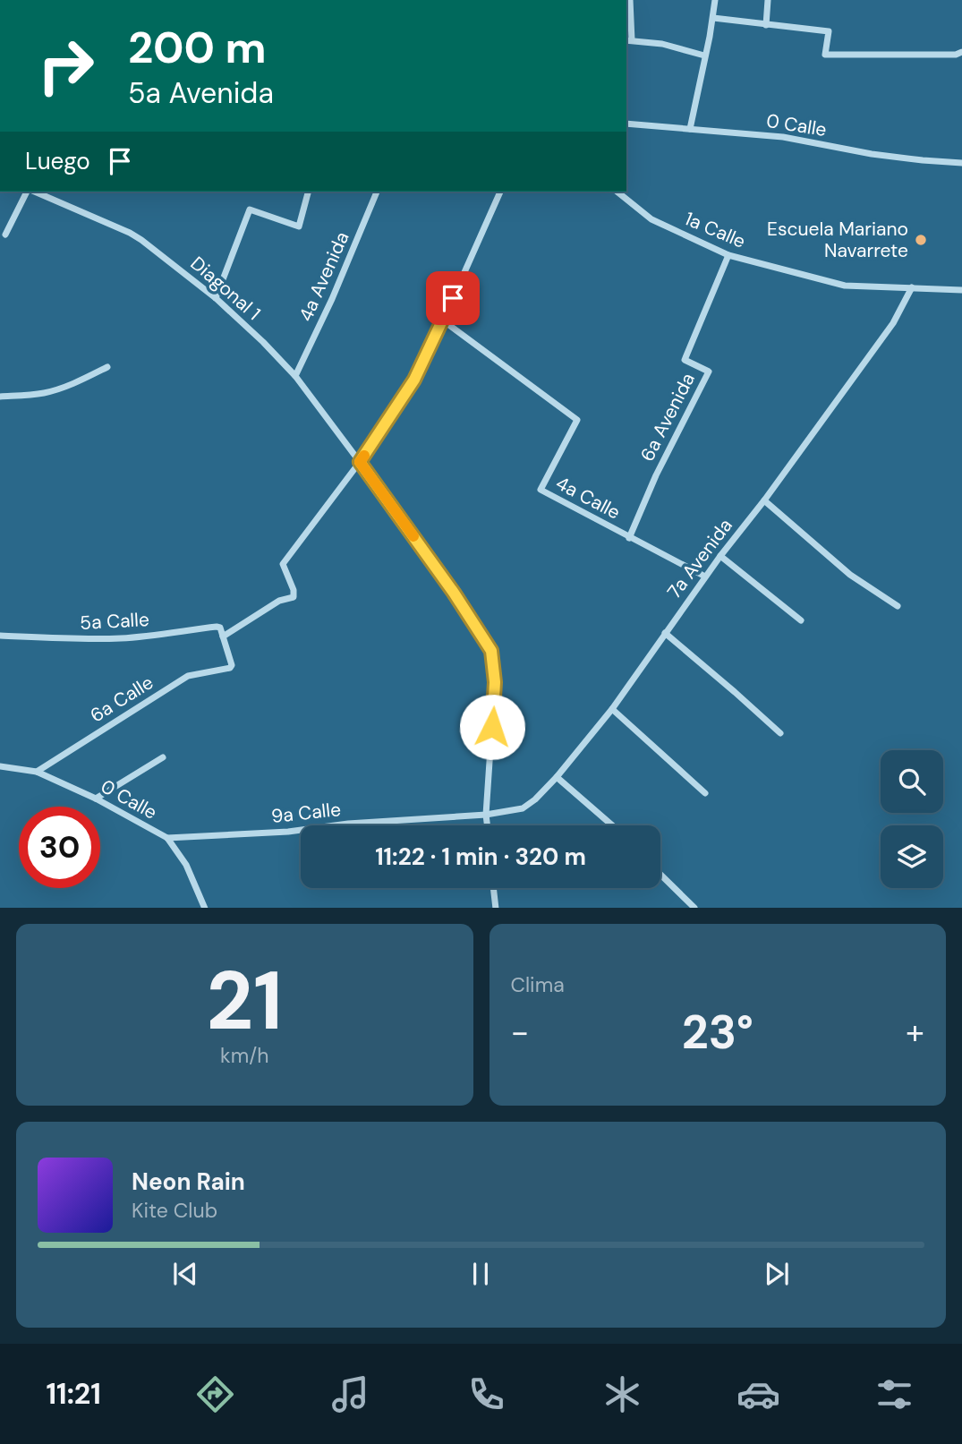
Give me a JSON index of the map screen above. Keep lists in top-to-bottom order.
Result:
{
  "streets": {
    "street": [
      "0 Calle",
      "1a Calle",
      "4a Avenida",
      "Diagonal 1",
      "6a Avenida",
      "4a Calle",
      "7a Avenida",
      "5a Calle",
      "6a Calle",
      "9a Calle"
    ]
  },
  "crossings": [
    ["0 Calle", "6a Calle"],
    ["0 Calle", "9a Calle"],
    ["1a Calle", "6a Avenida"],
    ["1a Calle", "7a Avenida"],
    ["4a Avenida", "Diagonal 1"],
    ["Diagonal 1", "7a Avenida"],
    ["Diagonal 1", "9a Calle"],
    ["6a Avenida", "4a Calle"],
    ["4a Calle", "7a Avenida"],
    ["7a Avenida", "9a Calle"],
    ["5a Calle", "6a Calle"]
  ],
  "places": ["Escuela Mariano Navarrete"],
  "page": {
    "turn": ["200 m", "5a Avenida"],
    "then": "Luego",
    "limit": "30",
    "trip": "11:22 · 1 min · 320 m",
    "tile": [
      ["21", "km/h"],
      "Clima"
    ],
    "heat": ["−", "23°", "+"],
    "song": ["Neon Rain", "Kite Club"],
    "tabs": "11:21"
  }
}
